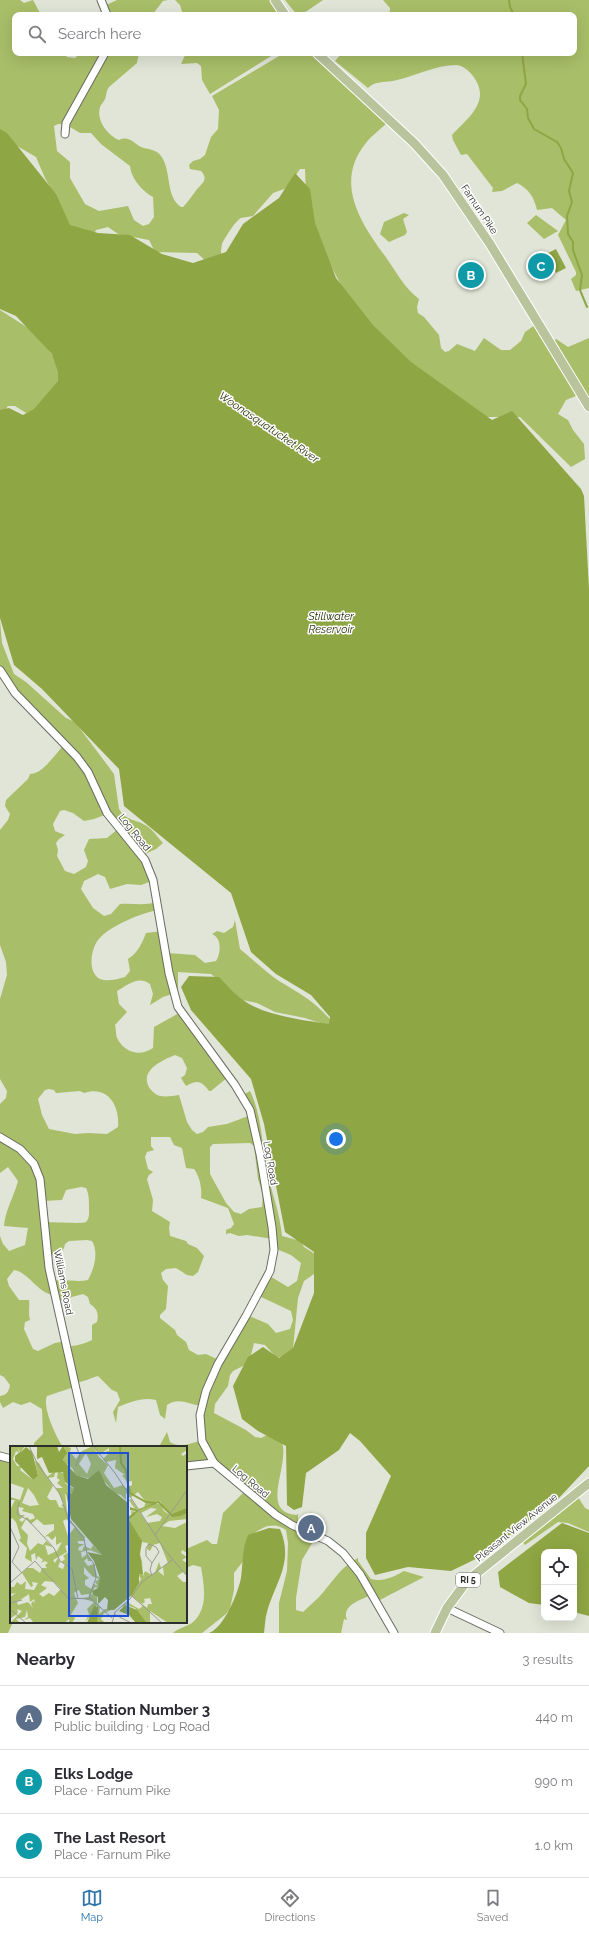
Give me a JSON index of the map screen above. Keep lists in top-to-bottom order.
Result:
{
  "streets": {
    "main road": ["Farnum Pike", "Pleasant View Avenue", "RI 5"],
    "street": ["Log Road", "Williams Road"]
  },
  "water": ["Woonasquatucket River", "Stillwater Reservoir"],
  "page": {
    "search": "Search here",
    "pins": ["C", "B", "A"],
    "heading": ["Nearby", "3 results"],
    "list": [
      {
        "mark": "A",
        "name": "Fire Station Number 3",
        "note": "Public building · Log Road",
        "value": "440 m"
      },
      {
        "mark": "B",
        "name": "Elks Lodge",
        "note": "Place · Farnum Pike",
        "value": "990 m"
      },
      {
        "mark": "C",
        "name": "The Last Resort",
        "note": "Place · Farnum Pike",
        "value": "1.0 km"
      }
    ],
    "nav": ["Map", "Directions", "Saved"]
  }
}
